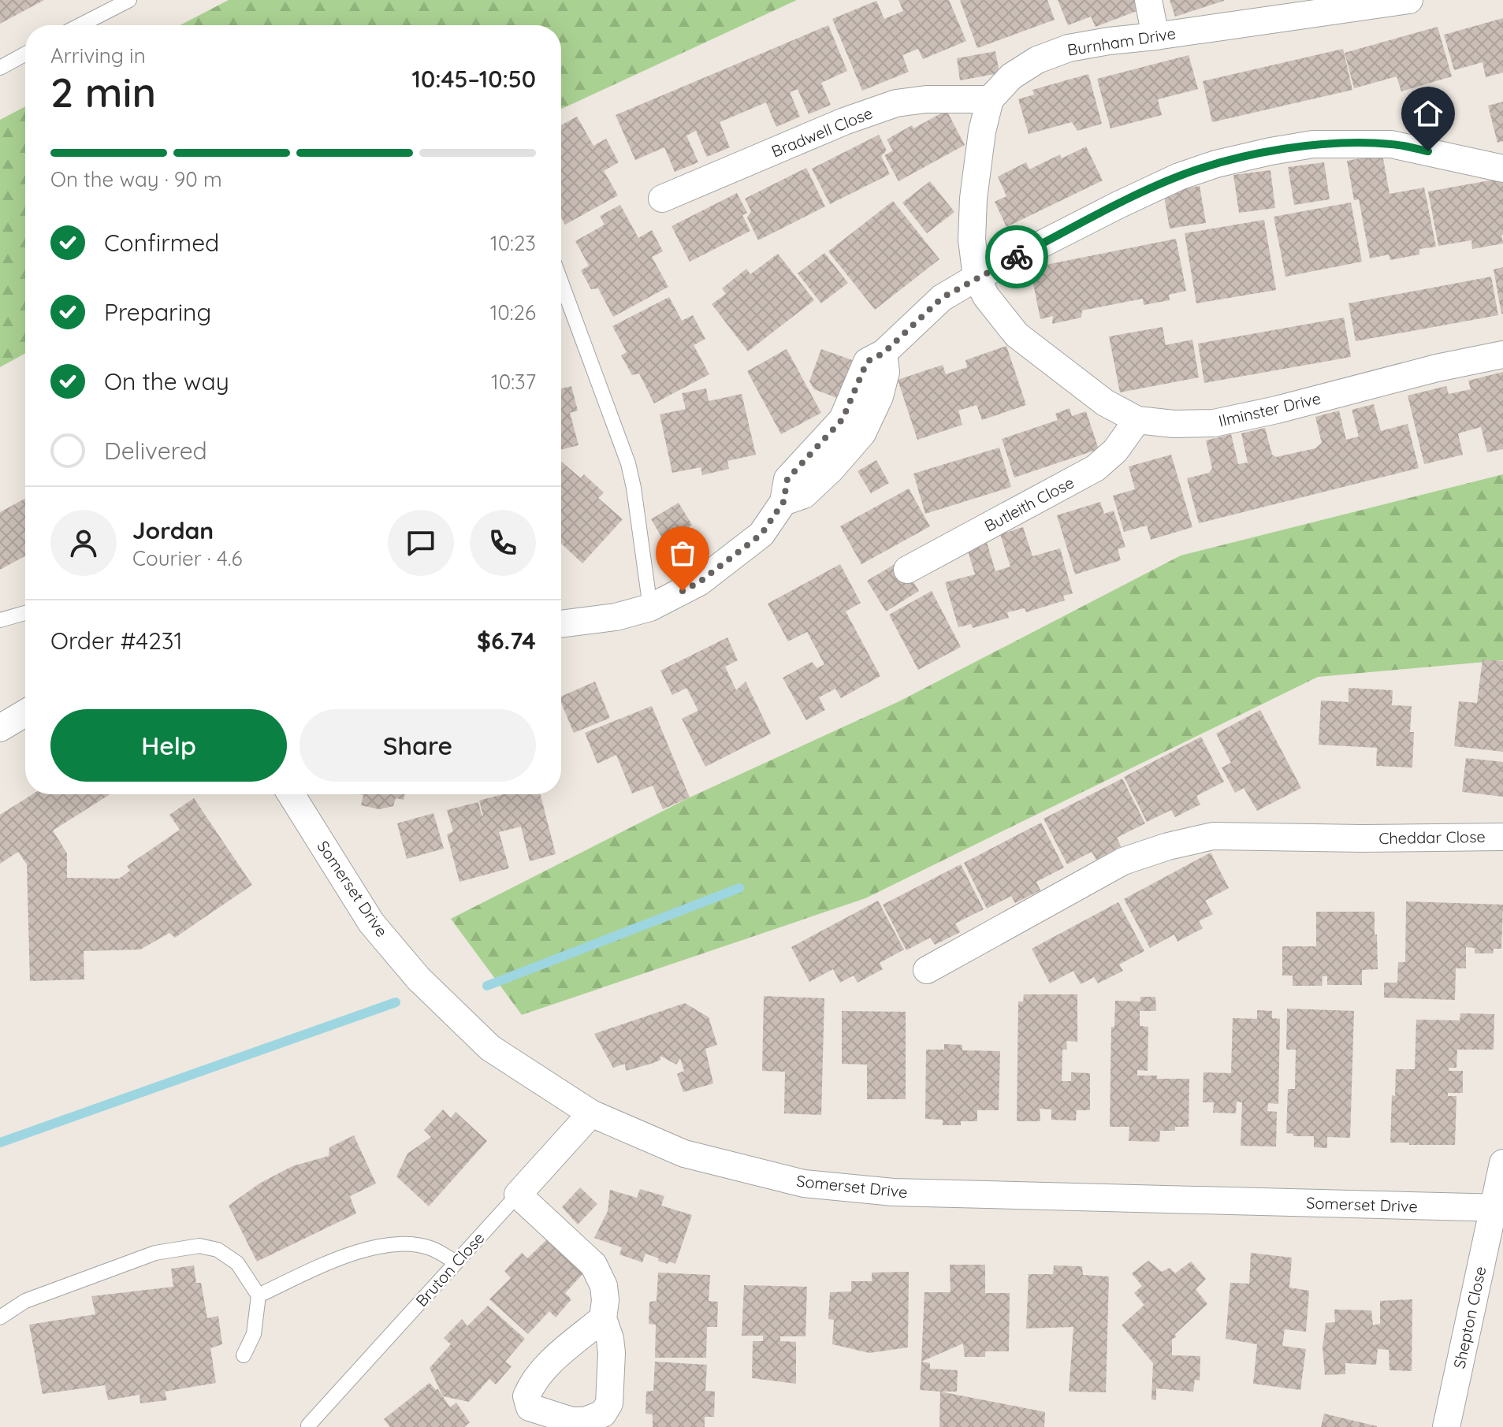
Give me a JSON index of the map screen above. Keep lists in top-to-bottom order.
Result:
{
  "streets": {
    "street": [
      "Burnham Drive",
      "Bradwell Close",
      "Ilminster Drive",
      "Butleith Close",
      "Cheddar Close",
      "Somerset Drive",
      "Bruton Close",
      "Shepton Close"
    ]
  },
  "crossings": [
    ["Burnham Drive", "Bradwell Close"],
    ["Burnham Drive", "Ilminster Drive"],
    ["Ilminster Drive", "Butleith Close"],
    ["Somerset Drive", "Bruton Close"],
    ["Somerset Drive", "Shepton Close"]
  ],
  "page": {
    "heading": ["2 min", "Arriving in", "10:45–10:50"],
    "panel": [
      "Jordan",
      "Courier · 4.6",
      "Order #4231",
      "$6.74"
    ],
    "bar": "On the way · 90 m",
    "list": [
      ["Confirmed", "10:23"],
      ["Preparing", "10:26"],
      ["On the way", "10:37"],
      "Delivered"
    ],
    "buttons": ["Help", "Share"]
  }
}
